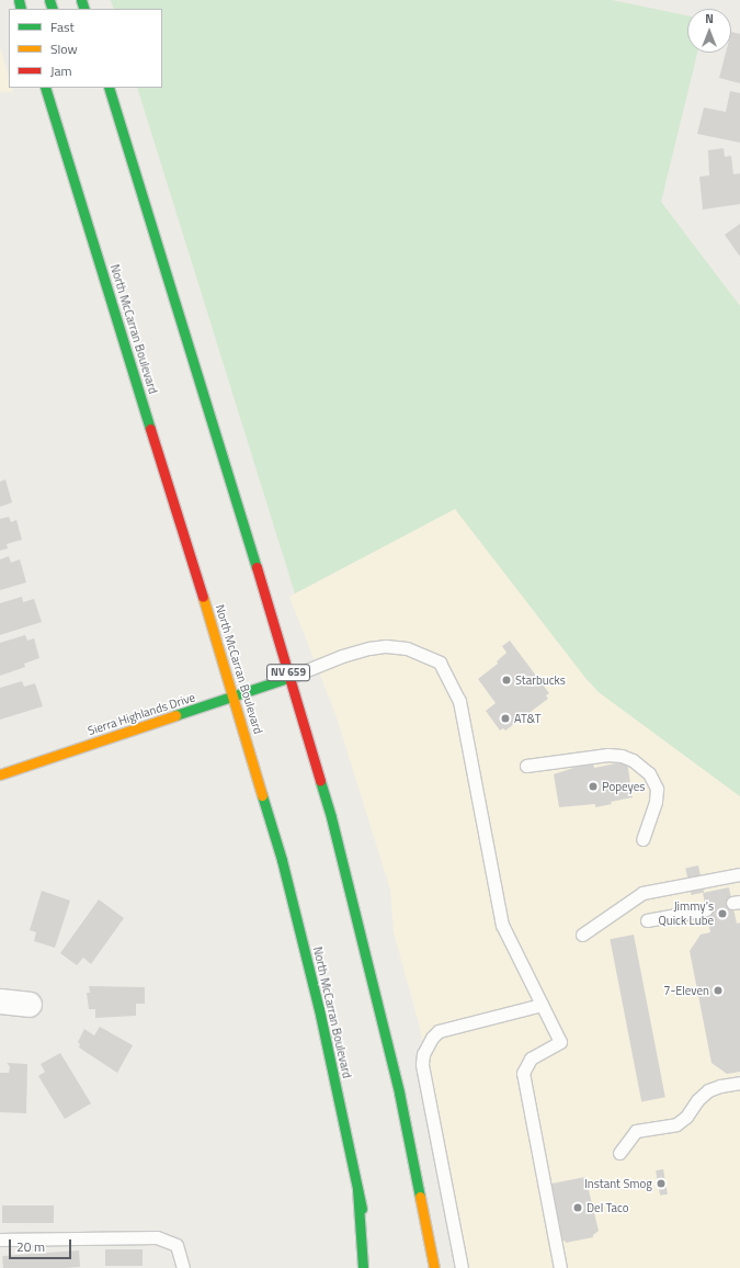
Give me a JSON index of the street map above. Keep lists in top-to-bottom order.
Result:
{
  "streets": {
    "main road": ["North McCarran Boulevard", "NV 659", "Sierra Highlands Drive"]
  },
  "crossings": [
    ["North McCarran Boulevard", "Sierra Highlands Drive"],
    ["NV 659", "Sierra Highlands Drive"]
  ],
  "places": [
    "Starbucks",
    "AT&T",
    "Popeyes",
    "Jimmy's Quick Lube",
    "7-Eleven",
    "Instant Smog",
    "Del Taco"
  ],
  "legend": ["Fast", "Slow", "Jam"],
  "scale_bar": "20 m",
  "north": "top"
}
